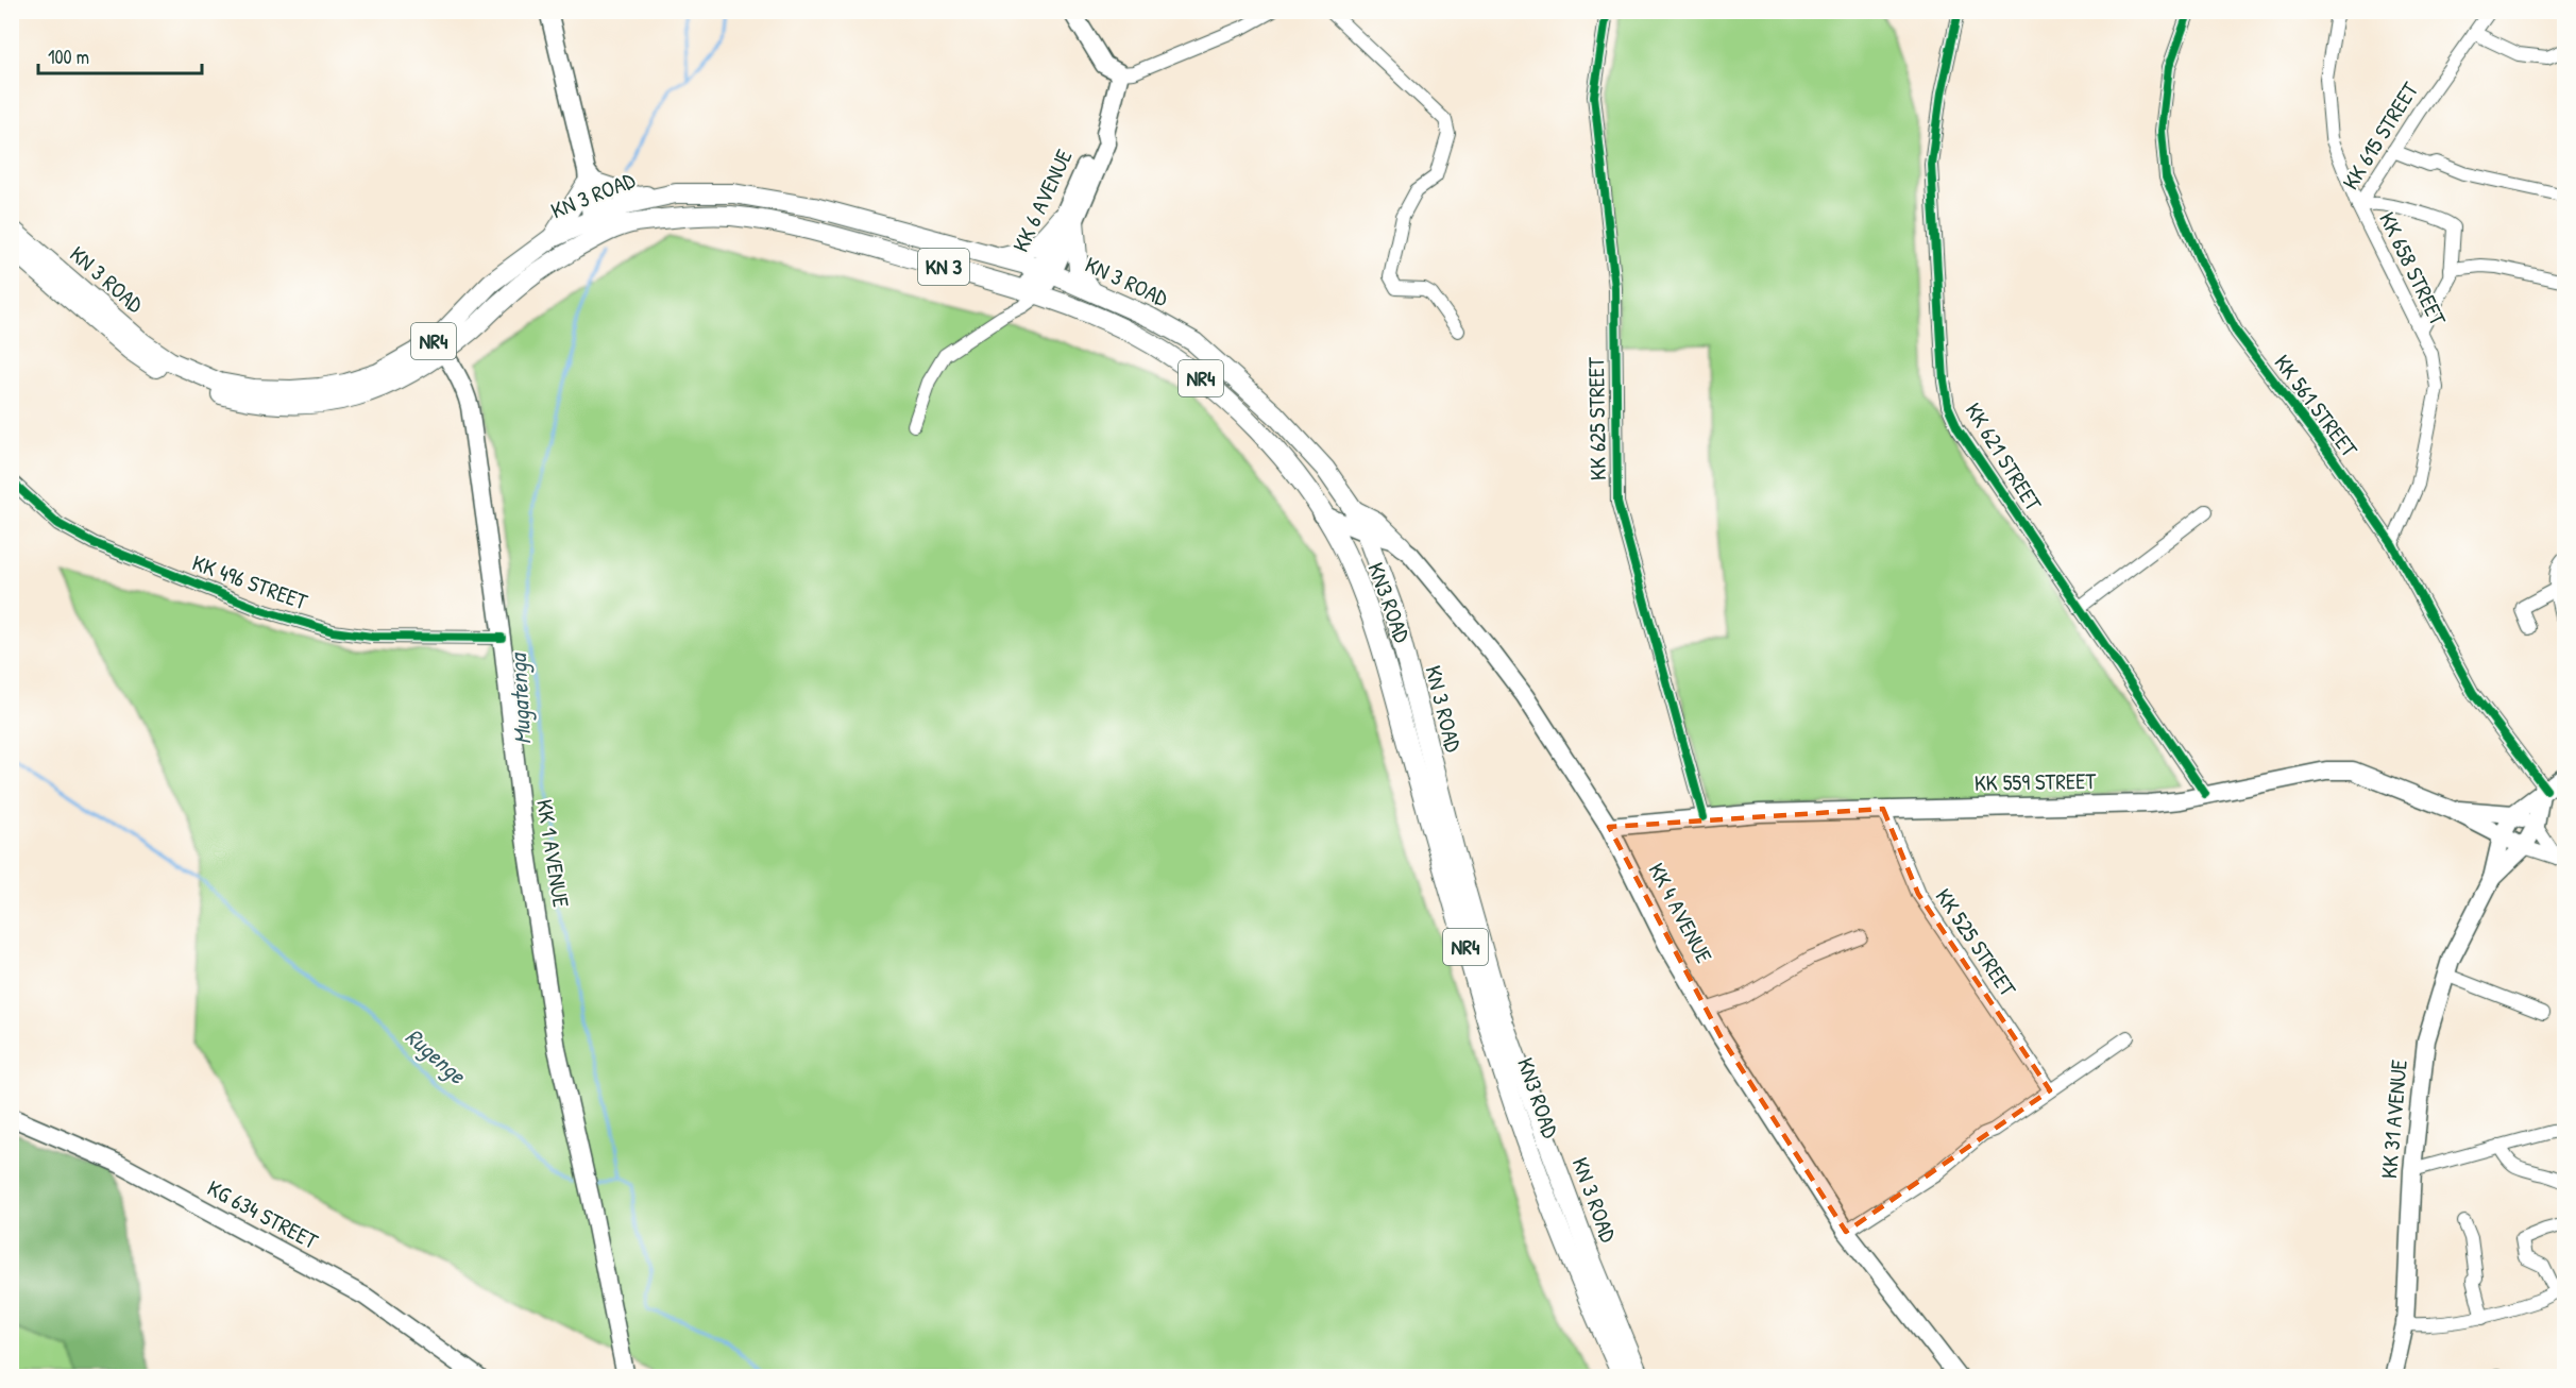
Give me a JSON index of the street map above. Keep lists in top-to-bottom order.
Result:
{
  "streets": {
    "highway": [
      "KN 3 ROAD",
      "KN 3",
      "NR4",
      "KN3 ROAD"
    ],
    "main road": [
      "KK 6 AVENUE",
      "KK 559 STREET",
      "KK 1 AVENUE",
      "KK 4 AVENUE",
      "KK 31 AVENUE",
      "KG 634 STREET"
    ],
    "street": [
      "KK 615 STREET",
      "KK 658 STREET",
      "KK 561 STREET",
      "KK 625 STREET",
      "KK 621 STREET",
      "KK 496 STREET",
      "KK 525 STREET"
    ]
  },
  "crossings": [
    ["KK 615 STREET", "KK 658 STREET"],
    ["KN 3 ROAD", "KK 6 AVENUE"],
    ["KN 3 ROAD", "KN3 ROAD"],
    ["KN 3 ROAD", "KK 1 AVENUE"],
    ["KK 6 AVENUE", "KN3 ROAD"],
    ["KK 658 STREET", "KK 561 STREET"],
    ["KK 561 STREET", "KK 31 AVENUE"],
    ["KK 625 STREET", "KK 559 STREET"],
    ["KK 621 STREET", "KK 559 STREET"],
    ["KK 496 STREET", "KK 1 AVENUE"],
    ["KK 559 STREET", "KK 4 AVENUE"],
    ["KK 559 STREET", "KK 525 STREET"],
    ["KK 559 STREET", "KK 31 AVENUE"]
  ],
  "water": ["Mugatenga", "Rugenge"],
  "scale_bar": "100 m"
}
